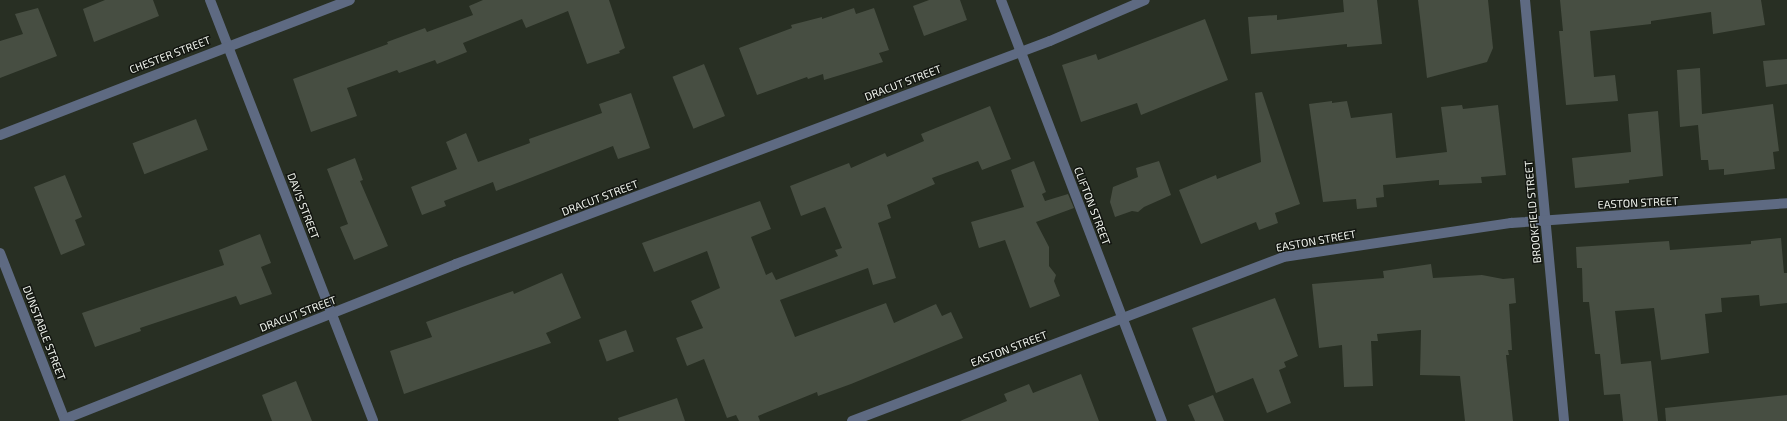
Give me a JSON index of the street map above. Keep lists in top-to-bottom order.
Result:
{
  "streets": {
    "street": [
      "CHESTER STREET",
      "DRACUT STREET",
      "EASTON STREET",
      "DAVIS STREET",
      "CLIFTON STREET",
      "BROOKFIELD STREET",
      "DUNSTABLE STREET"
    ]
  },
  "crossings": [
    ["CHESTER STREET", "DAVIS STREET"],
    ["DRACUT STREET", "DAVIS STREET"],
    ["DRACUT STREET", "CLIFTON STREET"],
    ["DRACUT STREET", "DUNSTABLE STREET"],
    ["EASTON STREET", "CLIFTON STREET"],
    ["EASTON STREET", "BROOKFIELD STREET"]
  ]
}
